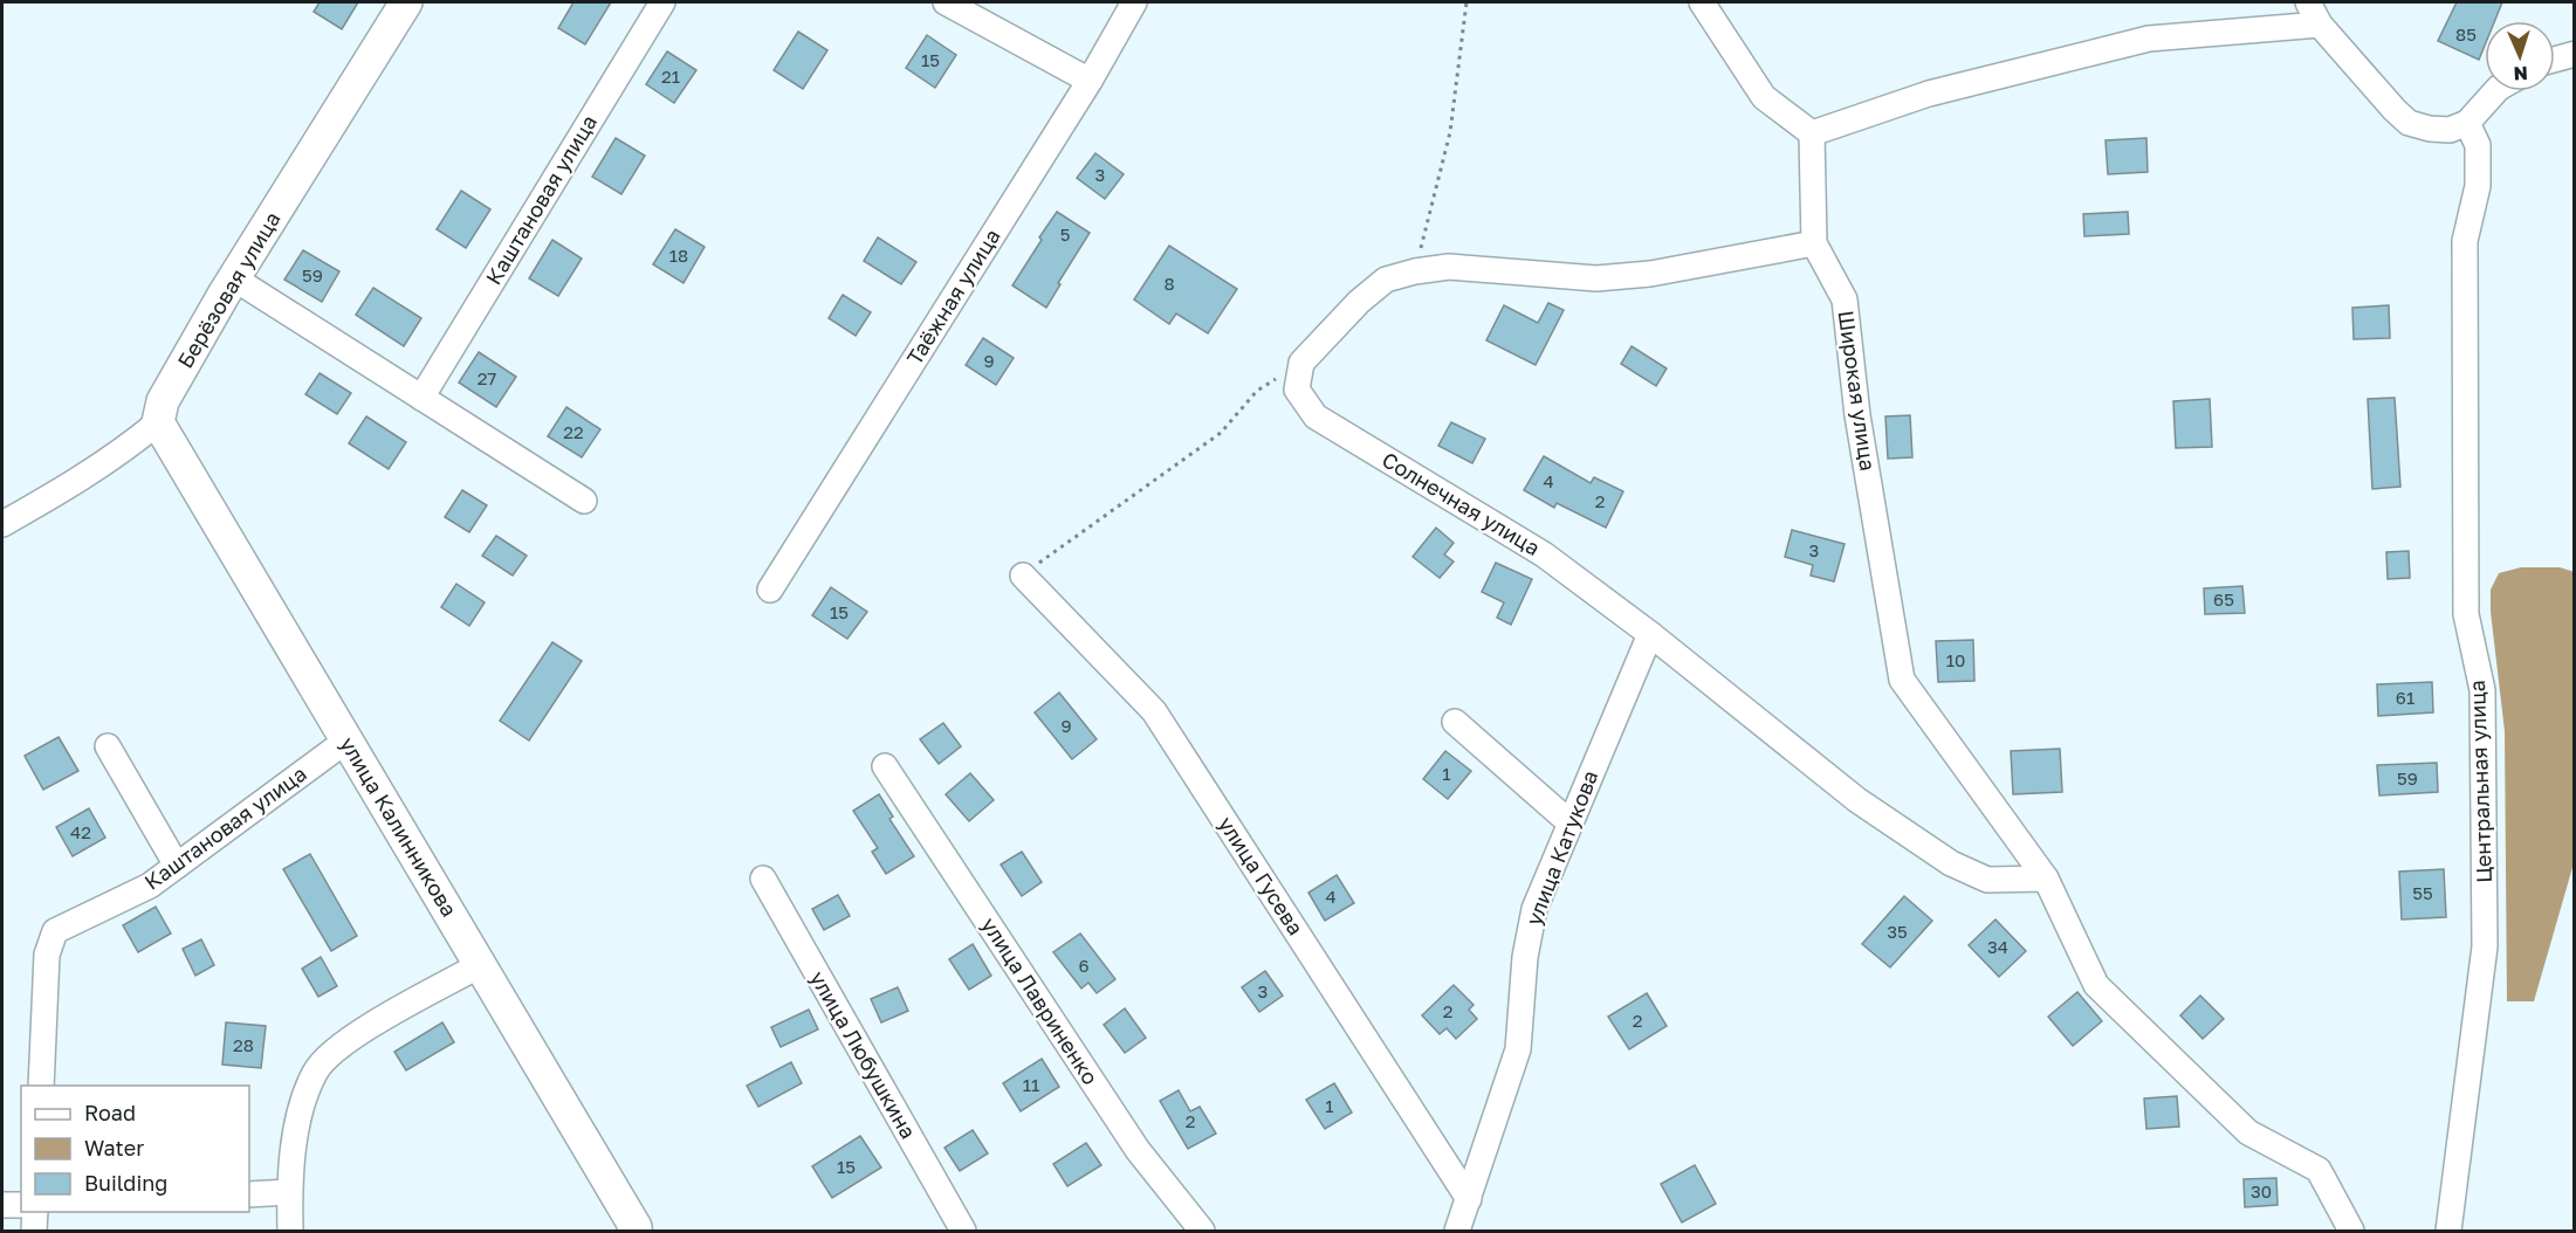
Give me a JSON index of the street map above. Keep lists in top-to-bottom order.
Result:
{
  "streets": {
    "main road": ["Берёзовая улица", "улица Калинникова"],
    "street": [
      "Каштановая улица",
      "Таёжная улица",
      "Широкая улица",
      "Солнечная улица",
      "Центральная улица",
      "улица Катукова",
      "улица Гусева",
      "улица Лавриненко",
      "улица Любушкина"
    ]
  },
  "crossings": [
    ["Каштановая улица", "улица Калинникова"],
    ["Берёзовая улица", "улица Калинникова"],
    ["Широкая улица", "Солнечная улица"],
    ["Солнечная улица", "улица Катукова"],
    ["улица Катукова", "улица Гусева"]
  ],
  "house_numbers": [
    "85",
    "15",
    "21",
    "3",
    "5",
    "18",
    "59",
    "8",
    "9",
    "27",
    "22",
    "4",
    "2",
    "3",
    "65",
    "15",
    "10",
    "61",
    "9",
    "1",
    "59",
    "42",
    "55",
    "4",
    "35",
    "34",
    "6",
    "3",
    "2",
    "2",
    "28",
    "11",
    "1",
    "2",
    "15",
    "30"
  ],
  "legend": ["Road", "Water", "Building"],
  "north": "bottom"
}
